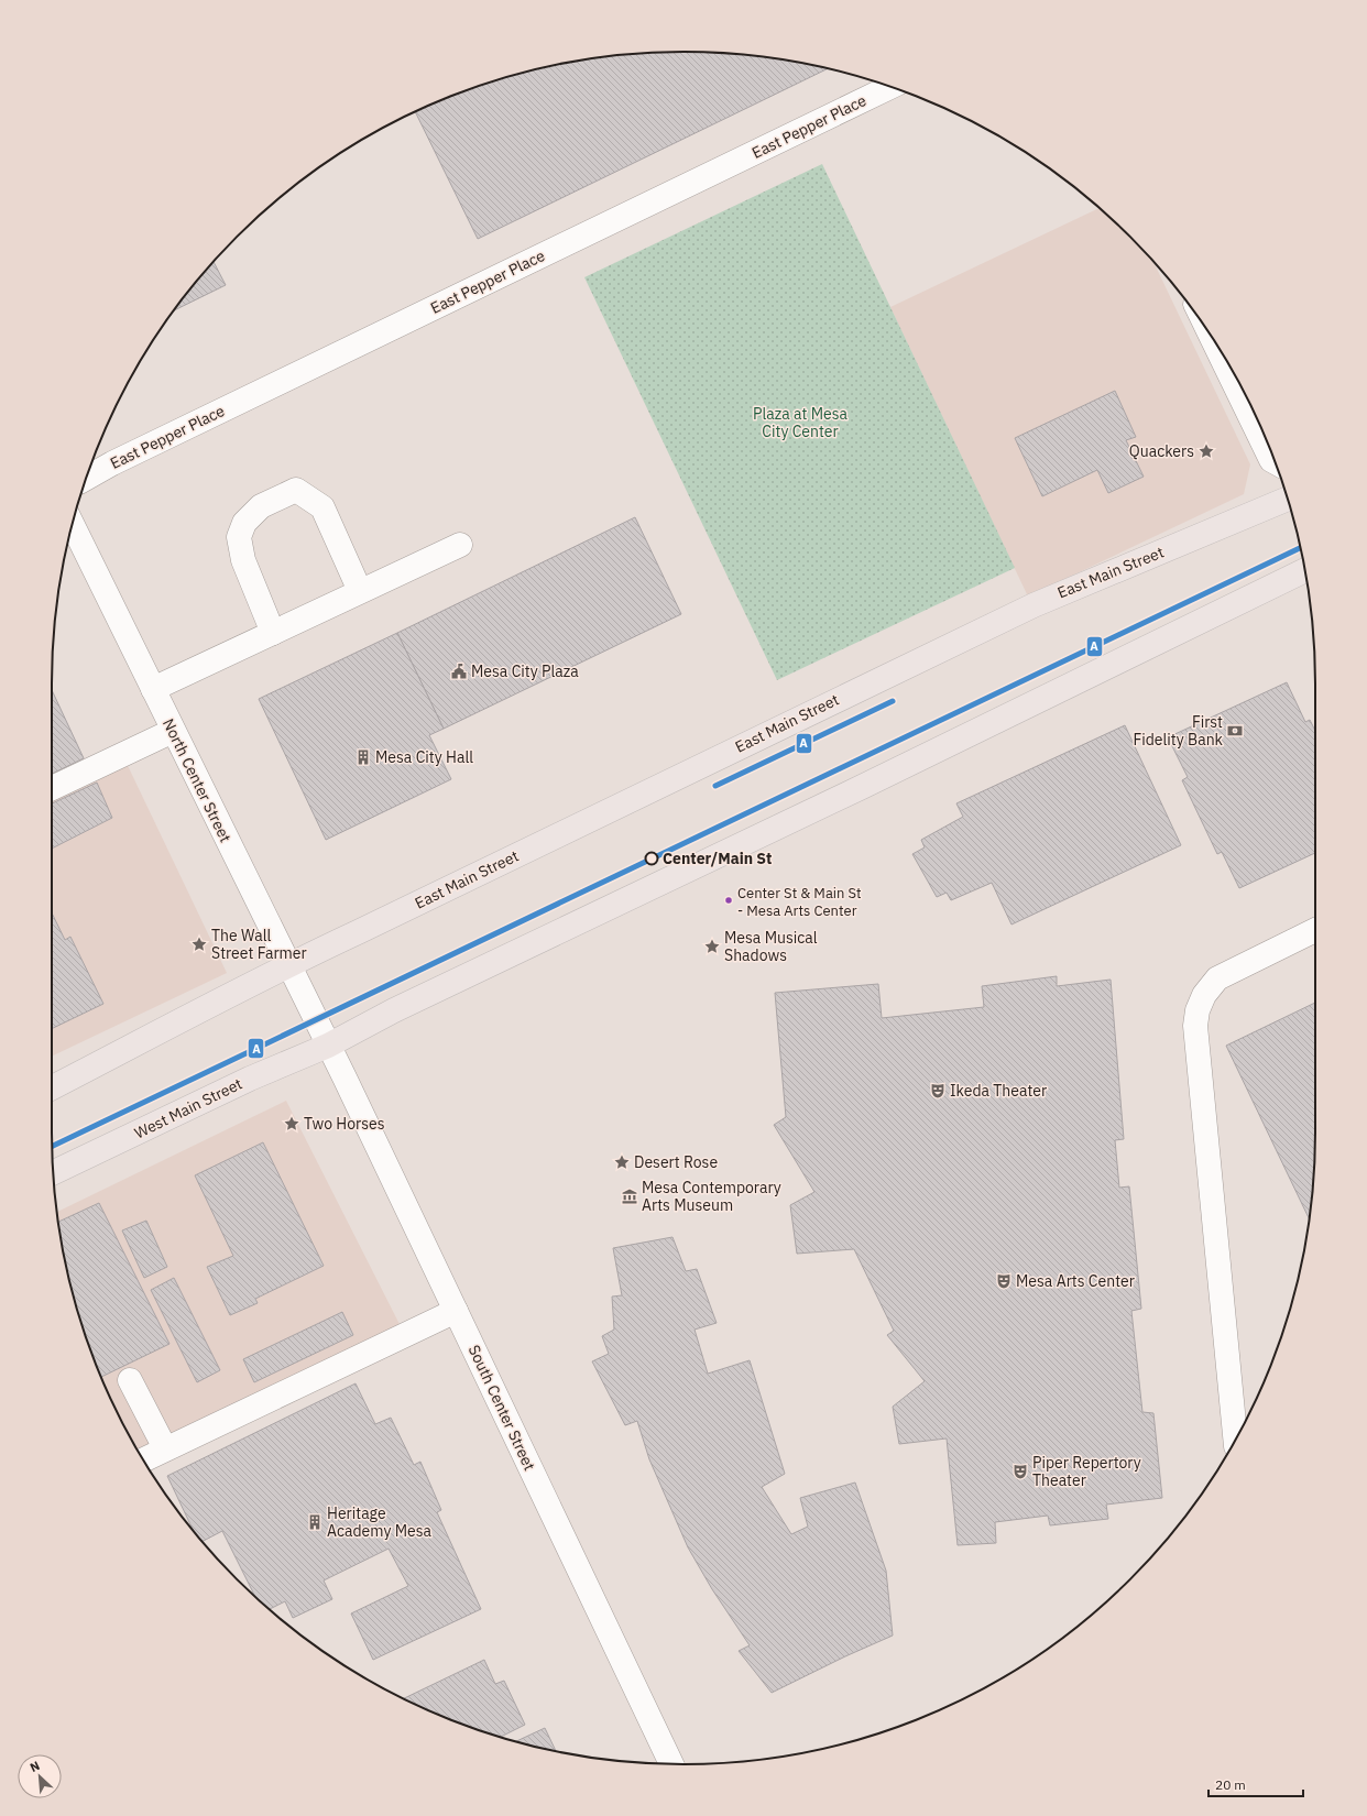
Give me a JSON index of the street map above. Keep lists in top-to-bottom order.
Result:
{
  "streets": {
    "main road": ["East Main Street", "West Main Street"],
    "street": ["East Pepper Place", "North Center Street", "South Center Street"]
  },
  "crossings": [
    ["East Main Street", "North Center Street"],
    ["North Center Street", "West Main Street"],
    ["North Center Street", "South Center Street"],
    ["West Main Street", "South Center Street"]
  ],
  "parks": ["Plaza at Mesa City Center"],
  "places": {
    "place": [
      "Quackers",
      "The Wall Street Farmer",
      "Mesa Musical Shadows",
      "Two Horses",
      "Desert Rose"
    ],
    "public building": ["Mesa City Plaza"],
    "bank": ["First Fidelity Bank"],
    "building": ["Mesa City Hall", "Heritage Academy Mesa"],
    "other": ["Center/Main St", "Center St & Main St - Mesa Arts Center"],
    "theatre": ["Ikeda Theater", "Mesa Arts Center", "Piper Repertory Theater"],
    "museum": ["Mesa Contemporary Arts Museum"]
  },
  "lines": ["transit line A"],
  "scale_bar": "20 m",
  "north": "top left"
}
